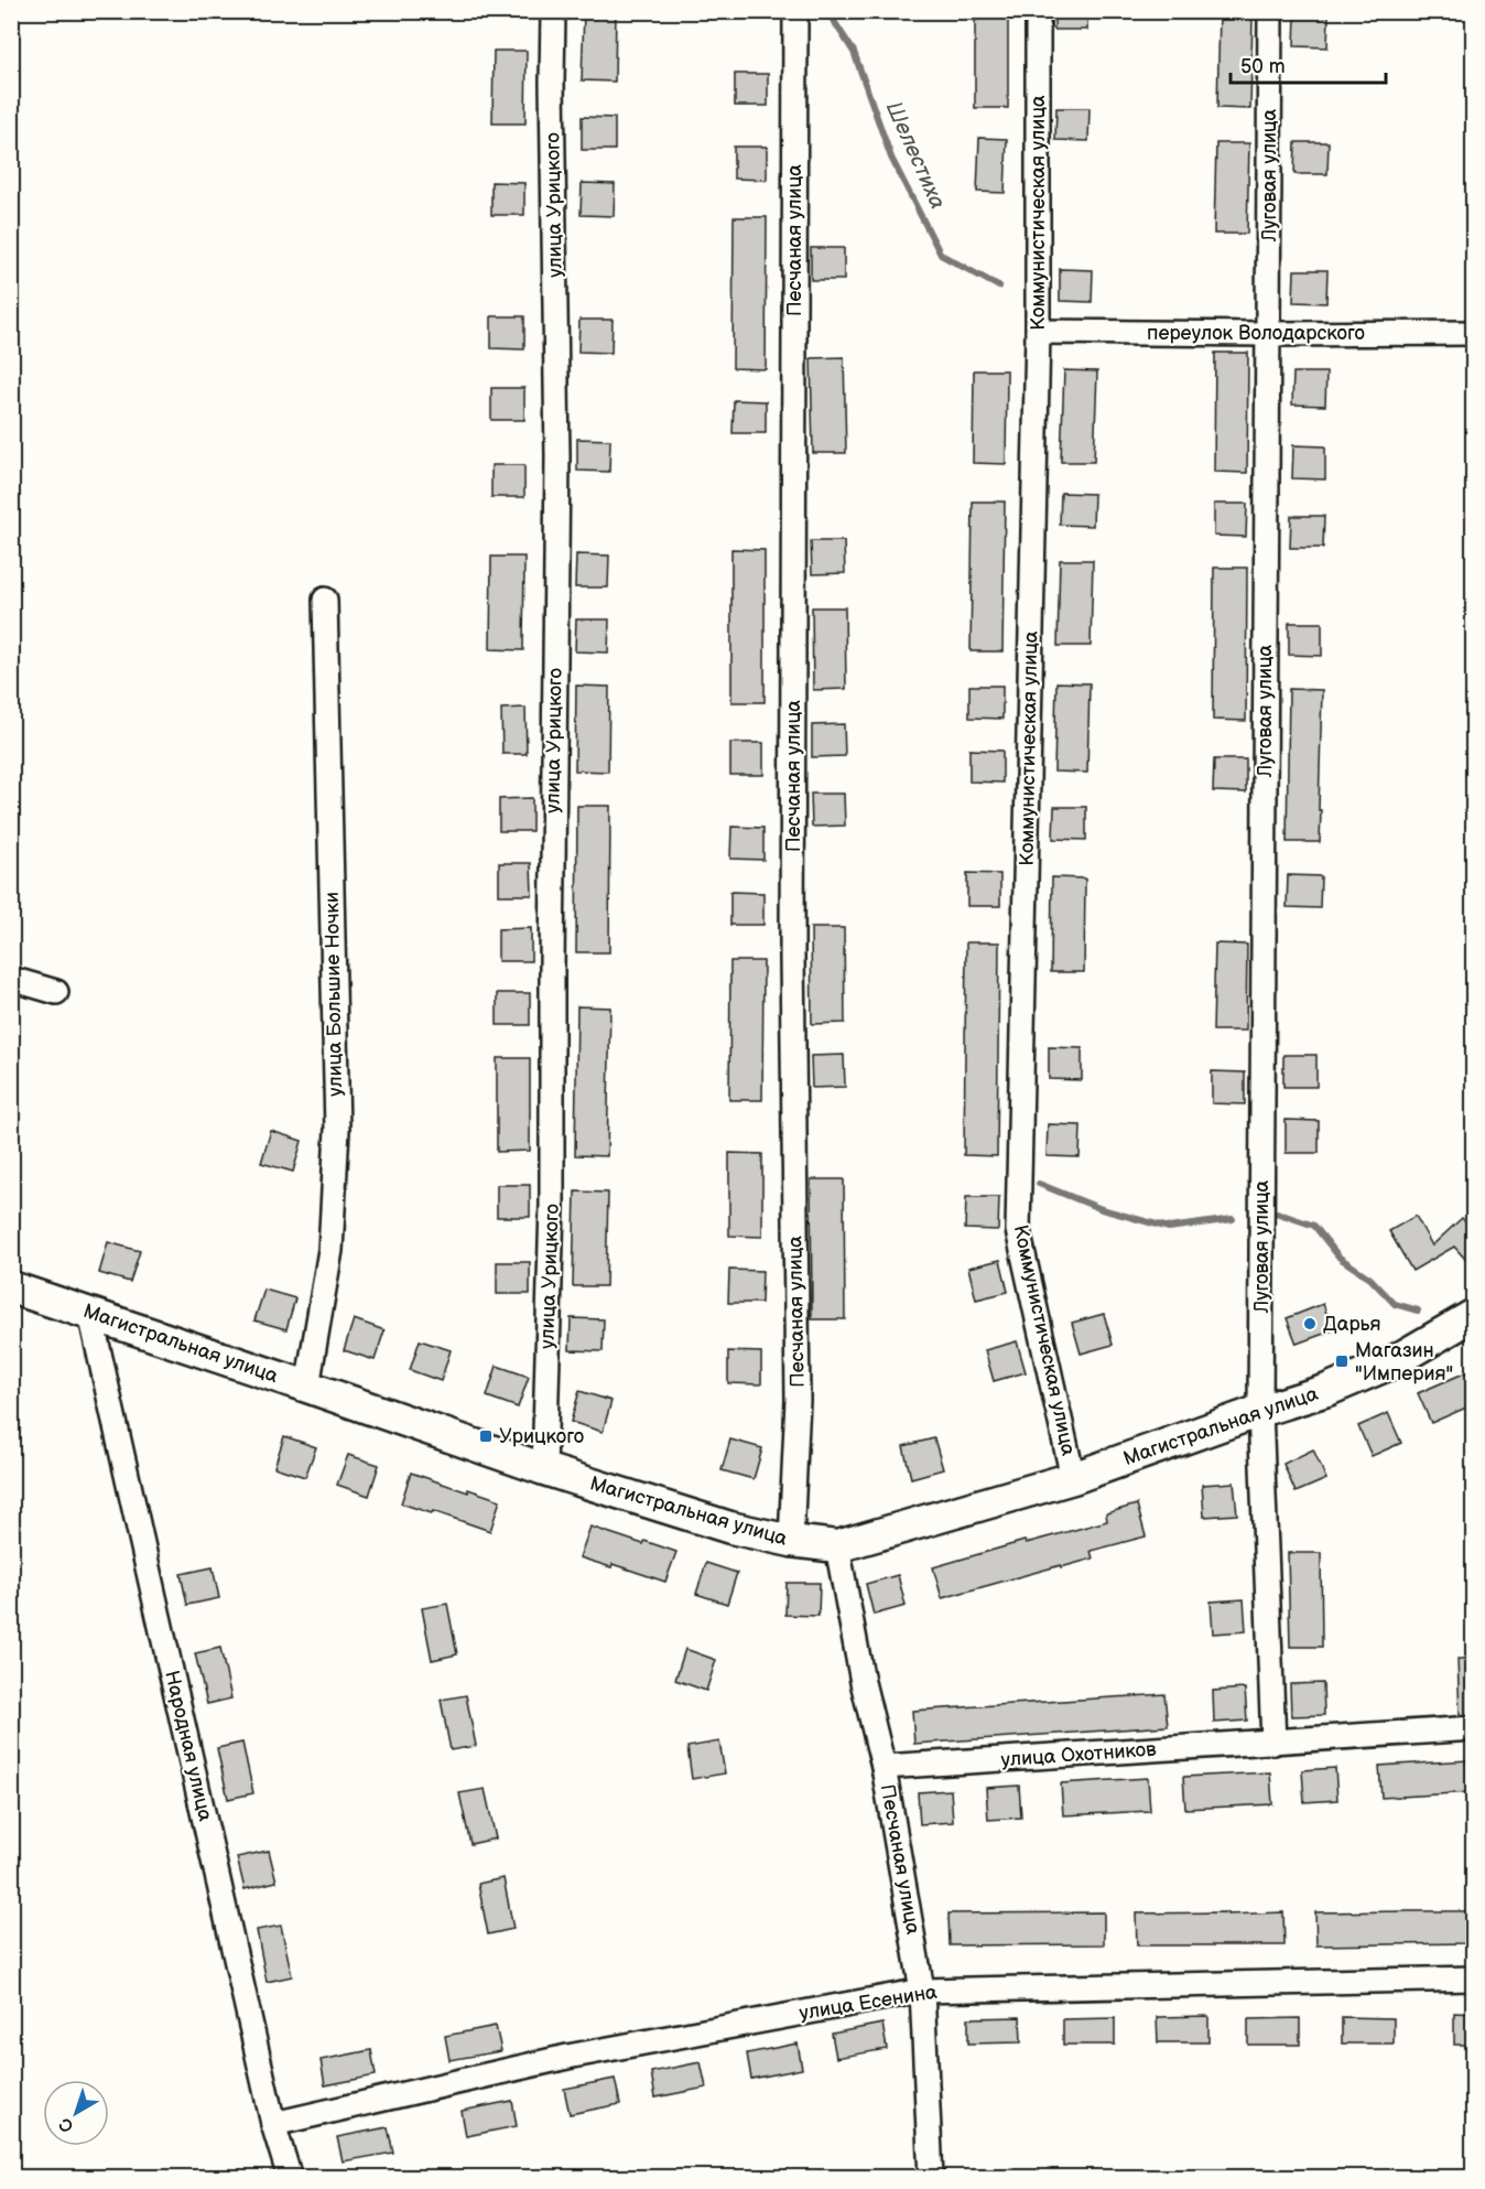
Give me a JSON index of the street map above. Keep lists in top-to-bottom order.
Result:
{
  "streets": {
    "street": [
      "Луговая улица",
      "улица Урицкого",
      "Коммунистическая улица",
      "Песчаная улица",
      "переулок Володарского",
      "улица Большие Ночки",
      "Магистральная улица",
      "Народная улица",
      "улица Охотников",
      "улица Есенина"
    ]
  },
  "crossings": [
    ["Луговая улица", "переулок Володарского"],
    ["Луговая улица", "Магистральная улица"],
    ["улица Урицкого", "Магистральная улица"],
    ["Коммунистическая улица", "переулок Володарского"],
    ["Коммунистическая улица", "Магистральная улица"],
    ["Песчаная улица", "Магистральная улица"],
    ["Песчаная улица", "улица Охотников"],
    ["Песчаная улица", "улица Есенина"],
    ["улица Большие Ночки", "Магистральная улица"],
    ["Магистральная улица", "Народная улица"],
    ["Народная улица", "улица Есенина"]
  ],
  "water": ["Шелестиха"],
  "places": {
    "other": ["Дарья"],
    "transit": ["Магазин \"Империя\"", "Урицкого"]
  },
  "scale_bar": "50 m",
  "north": "bottom left"
}
